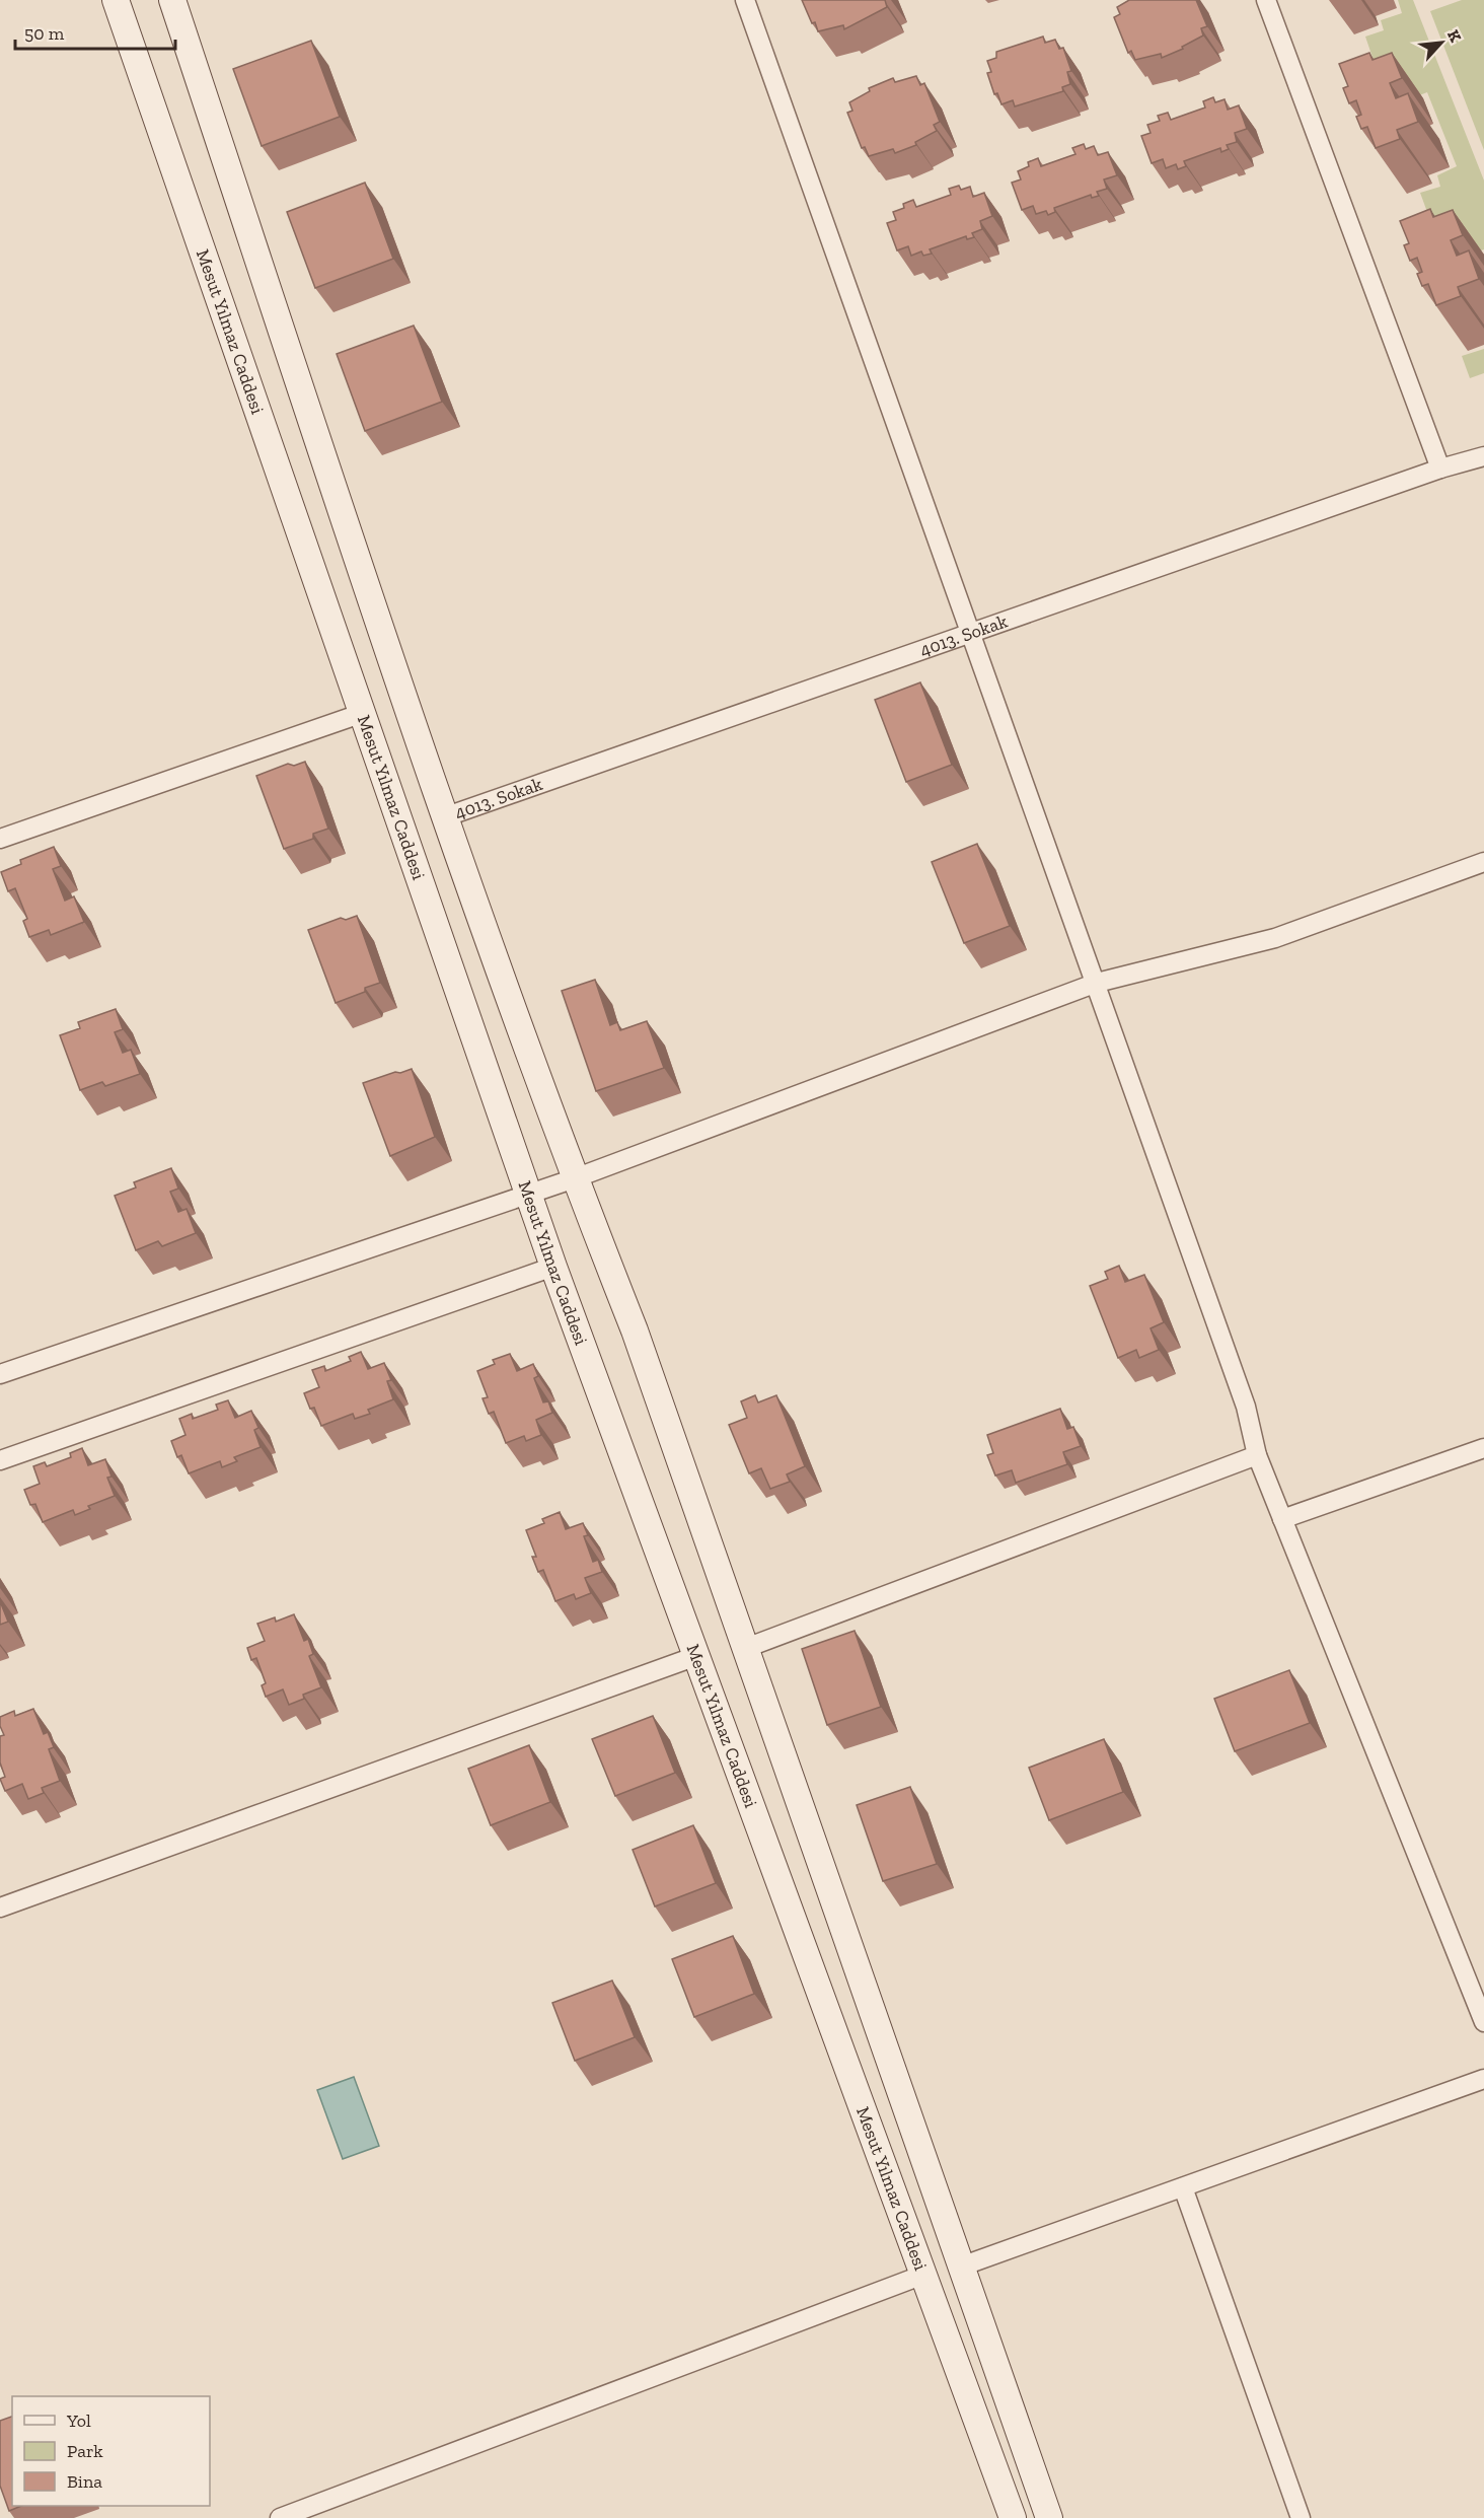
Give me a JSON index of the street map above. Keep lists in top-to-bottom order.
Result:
{
  "streets": {
    "main road": ["Mesut Yılmaz Caddesi"],
    "street": ["4013. Sokak"]
  },
  "legend": ["Yol", "Park", "Bina"],
  "scale_bar": "50 m",
  "north": "top right"
}
